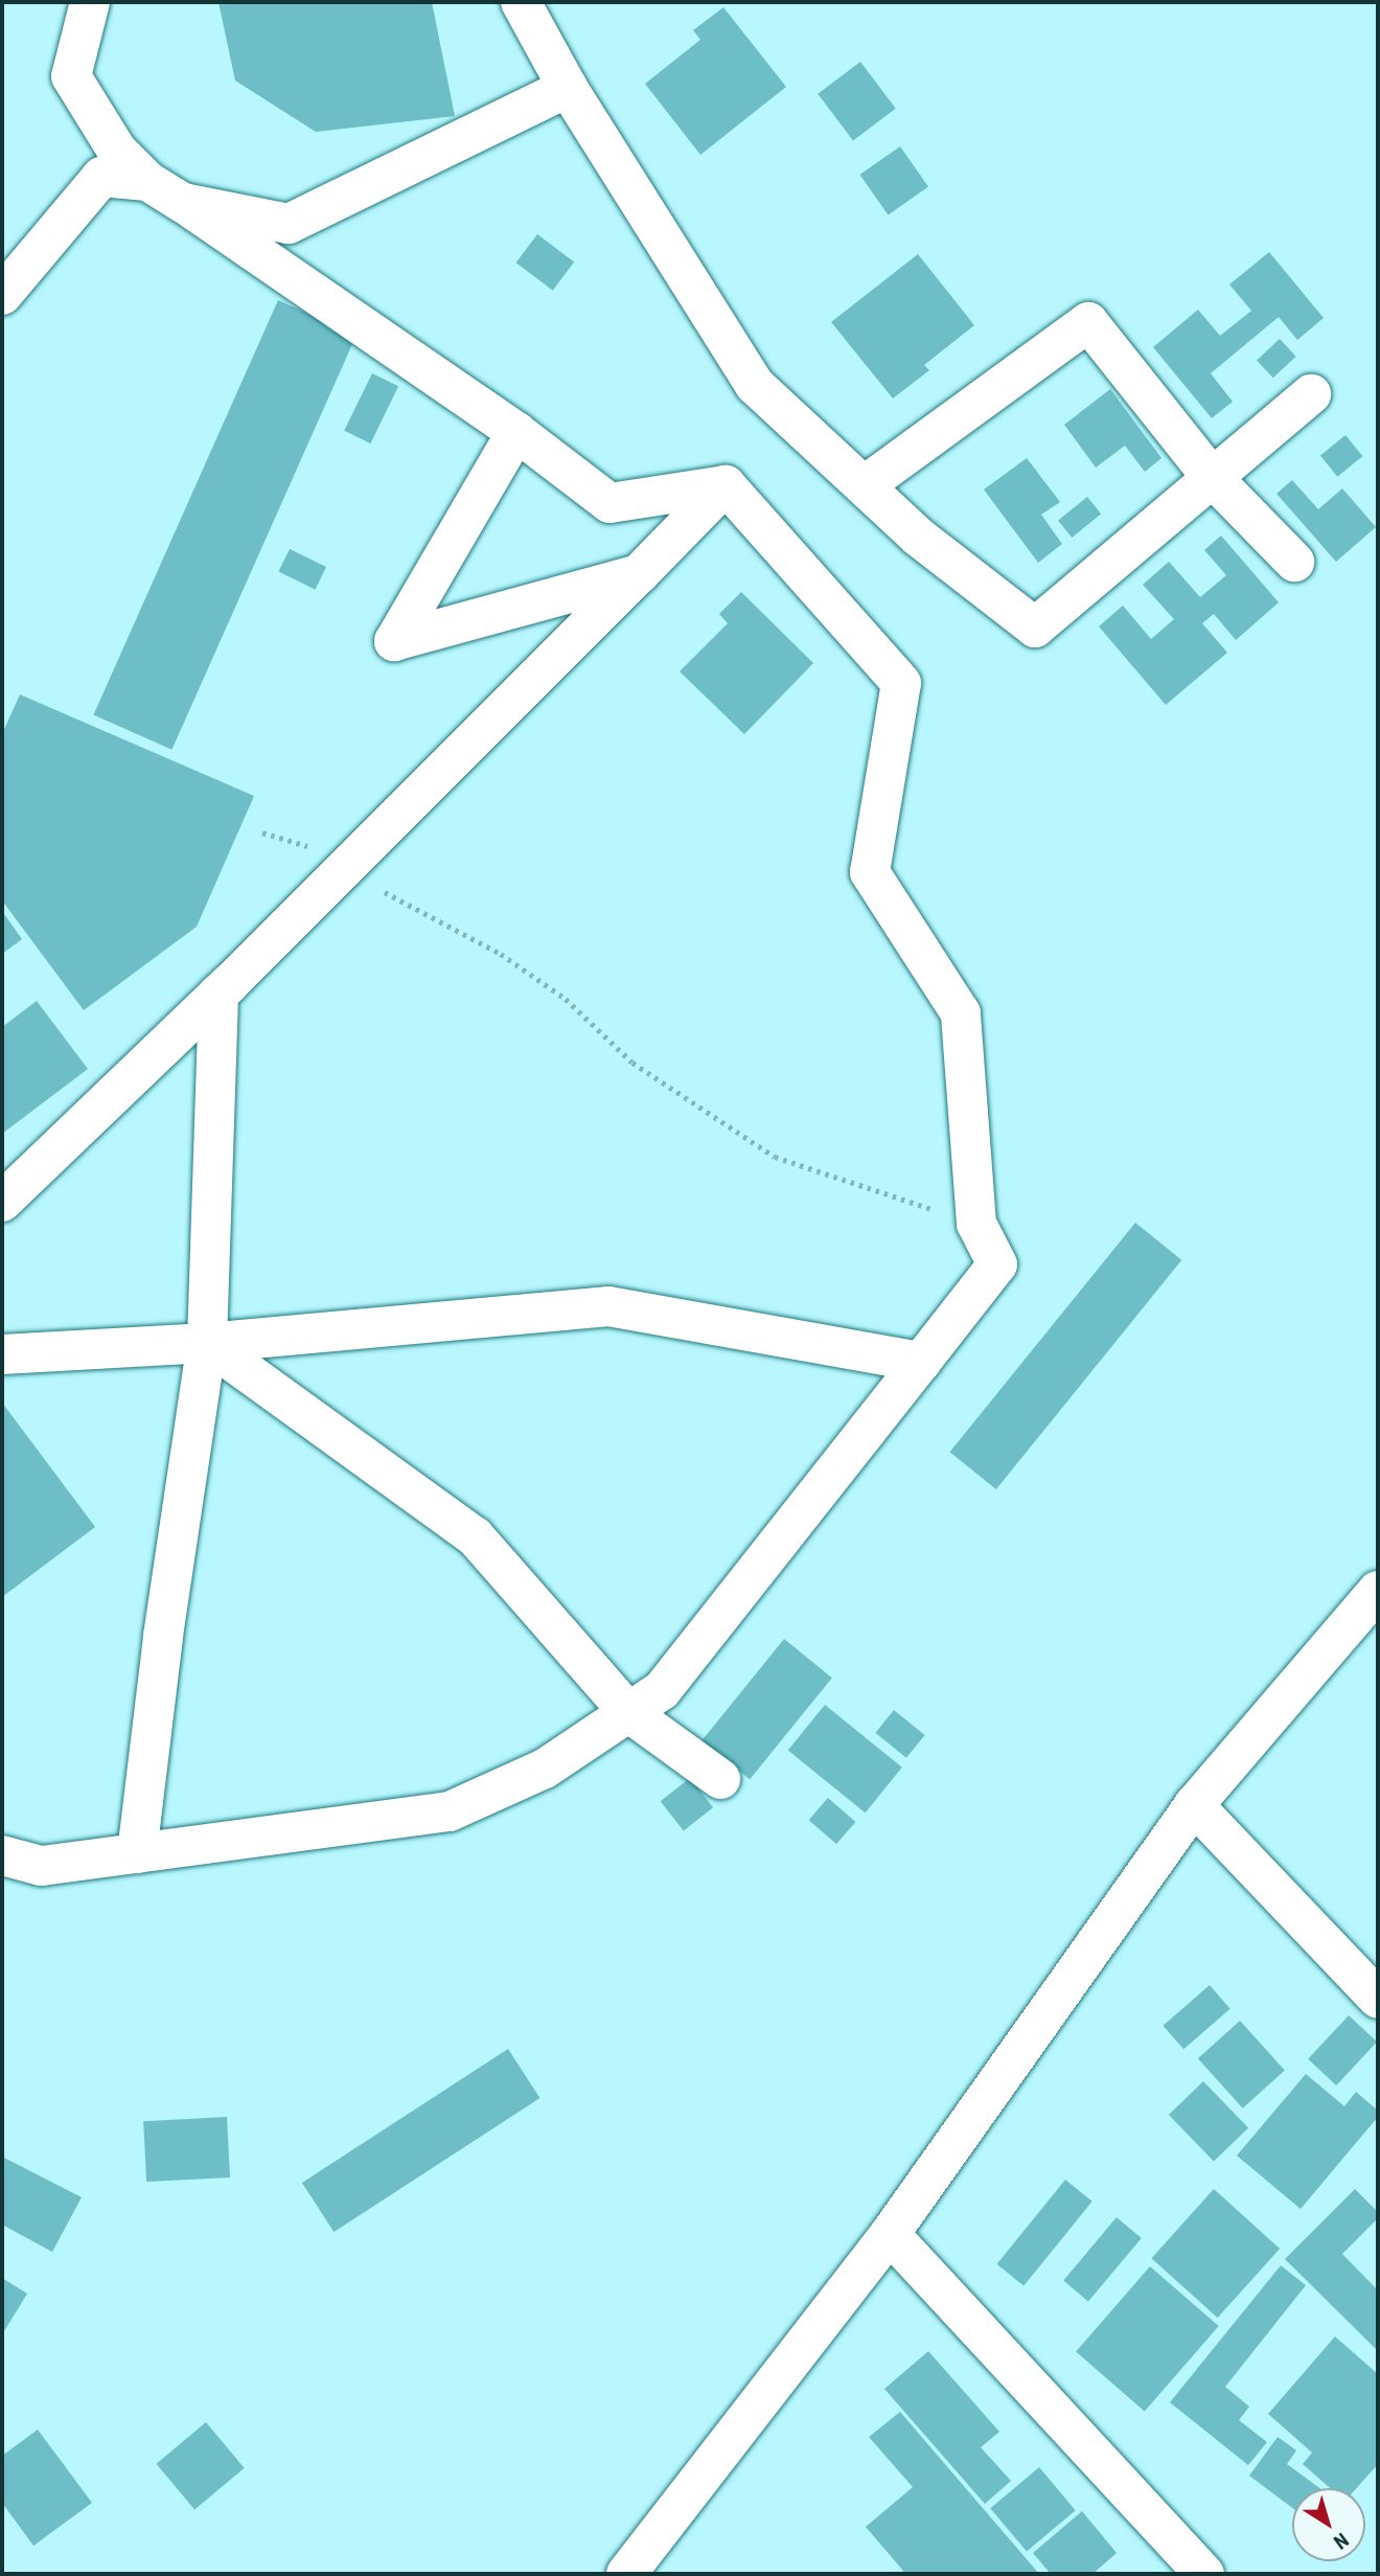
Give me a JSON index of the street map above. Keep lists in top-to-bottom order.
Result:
{
  "north": "bottom right"
}
